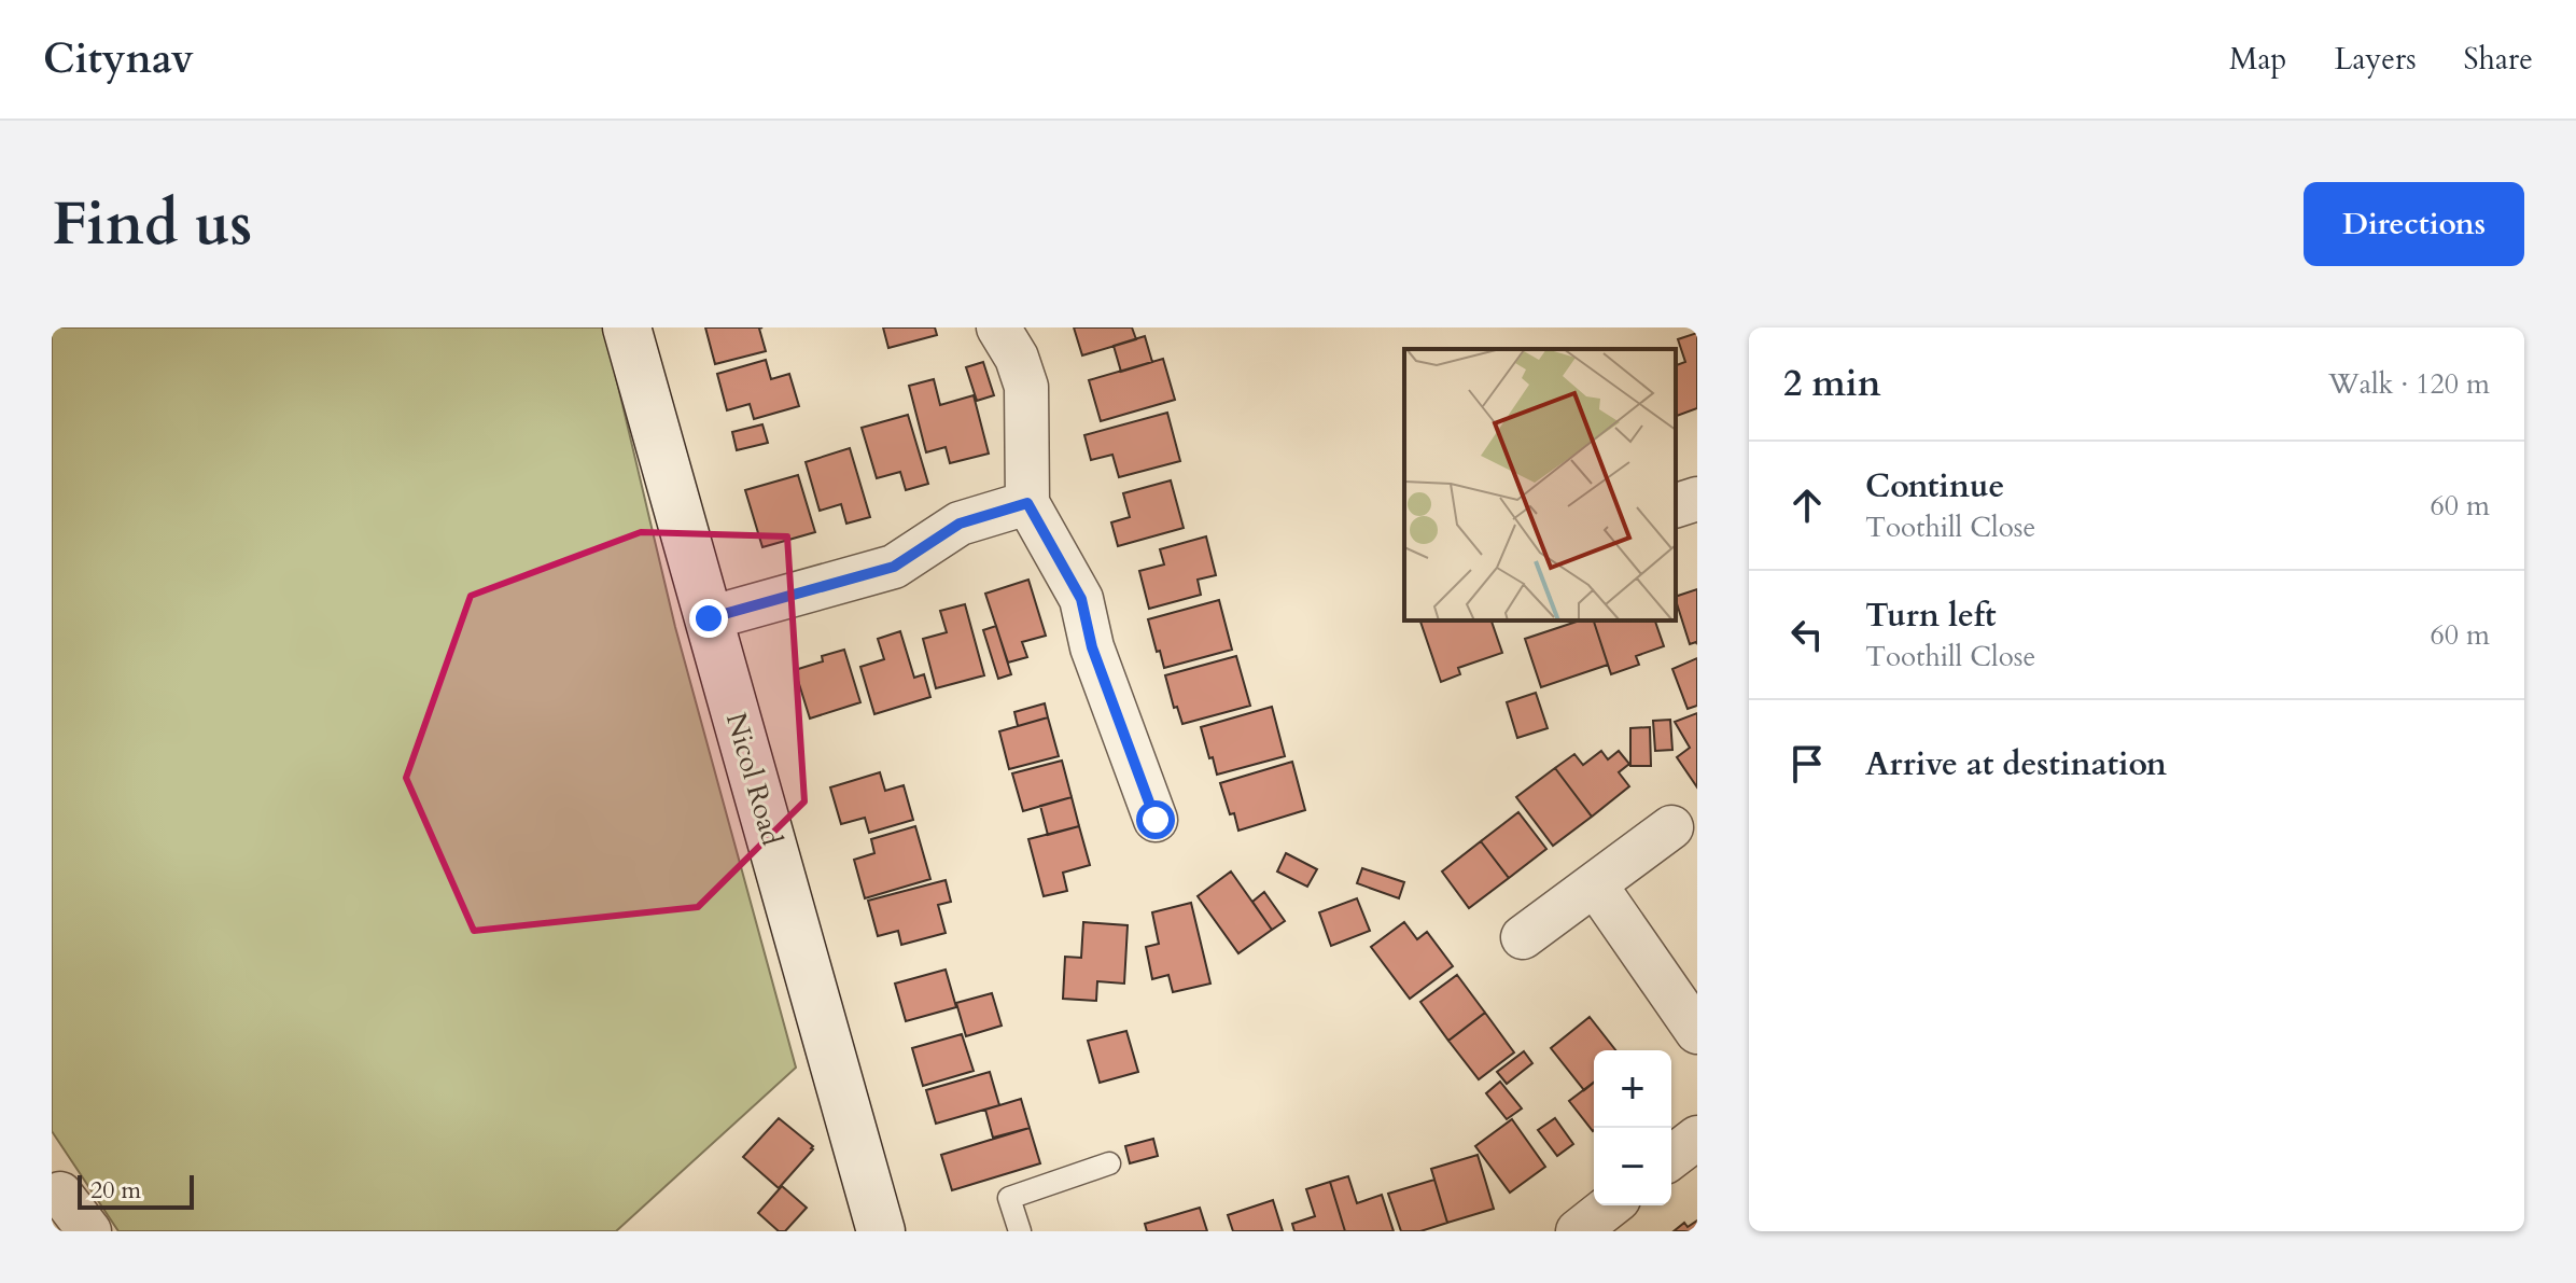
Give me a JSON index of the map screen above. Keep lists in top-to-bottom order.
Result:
{
  "streets": {
    "street": ["Nicol Road"]
  },
  "scale_bar": "20 m",
  "page": {
    "header": "Citynav",
    "nav": ["Map", "Layers", "Share"],
    "buttons": "Directions",
    "title": "Find us",
    "heading": ["2 min", "Walk · 120 m"],
    "list": [
      ["Continue", "Toothill Close", "60 m"],
      ["Turn left", "Toothill Close", "60 m"],
      "Arrive at destination"
    ],
    "map_buttons": ["+", "−"],
    "scale": "20 m"
  }
}
